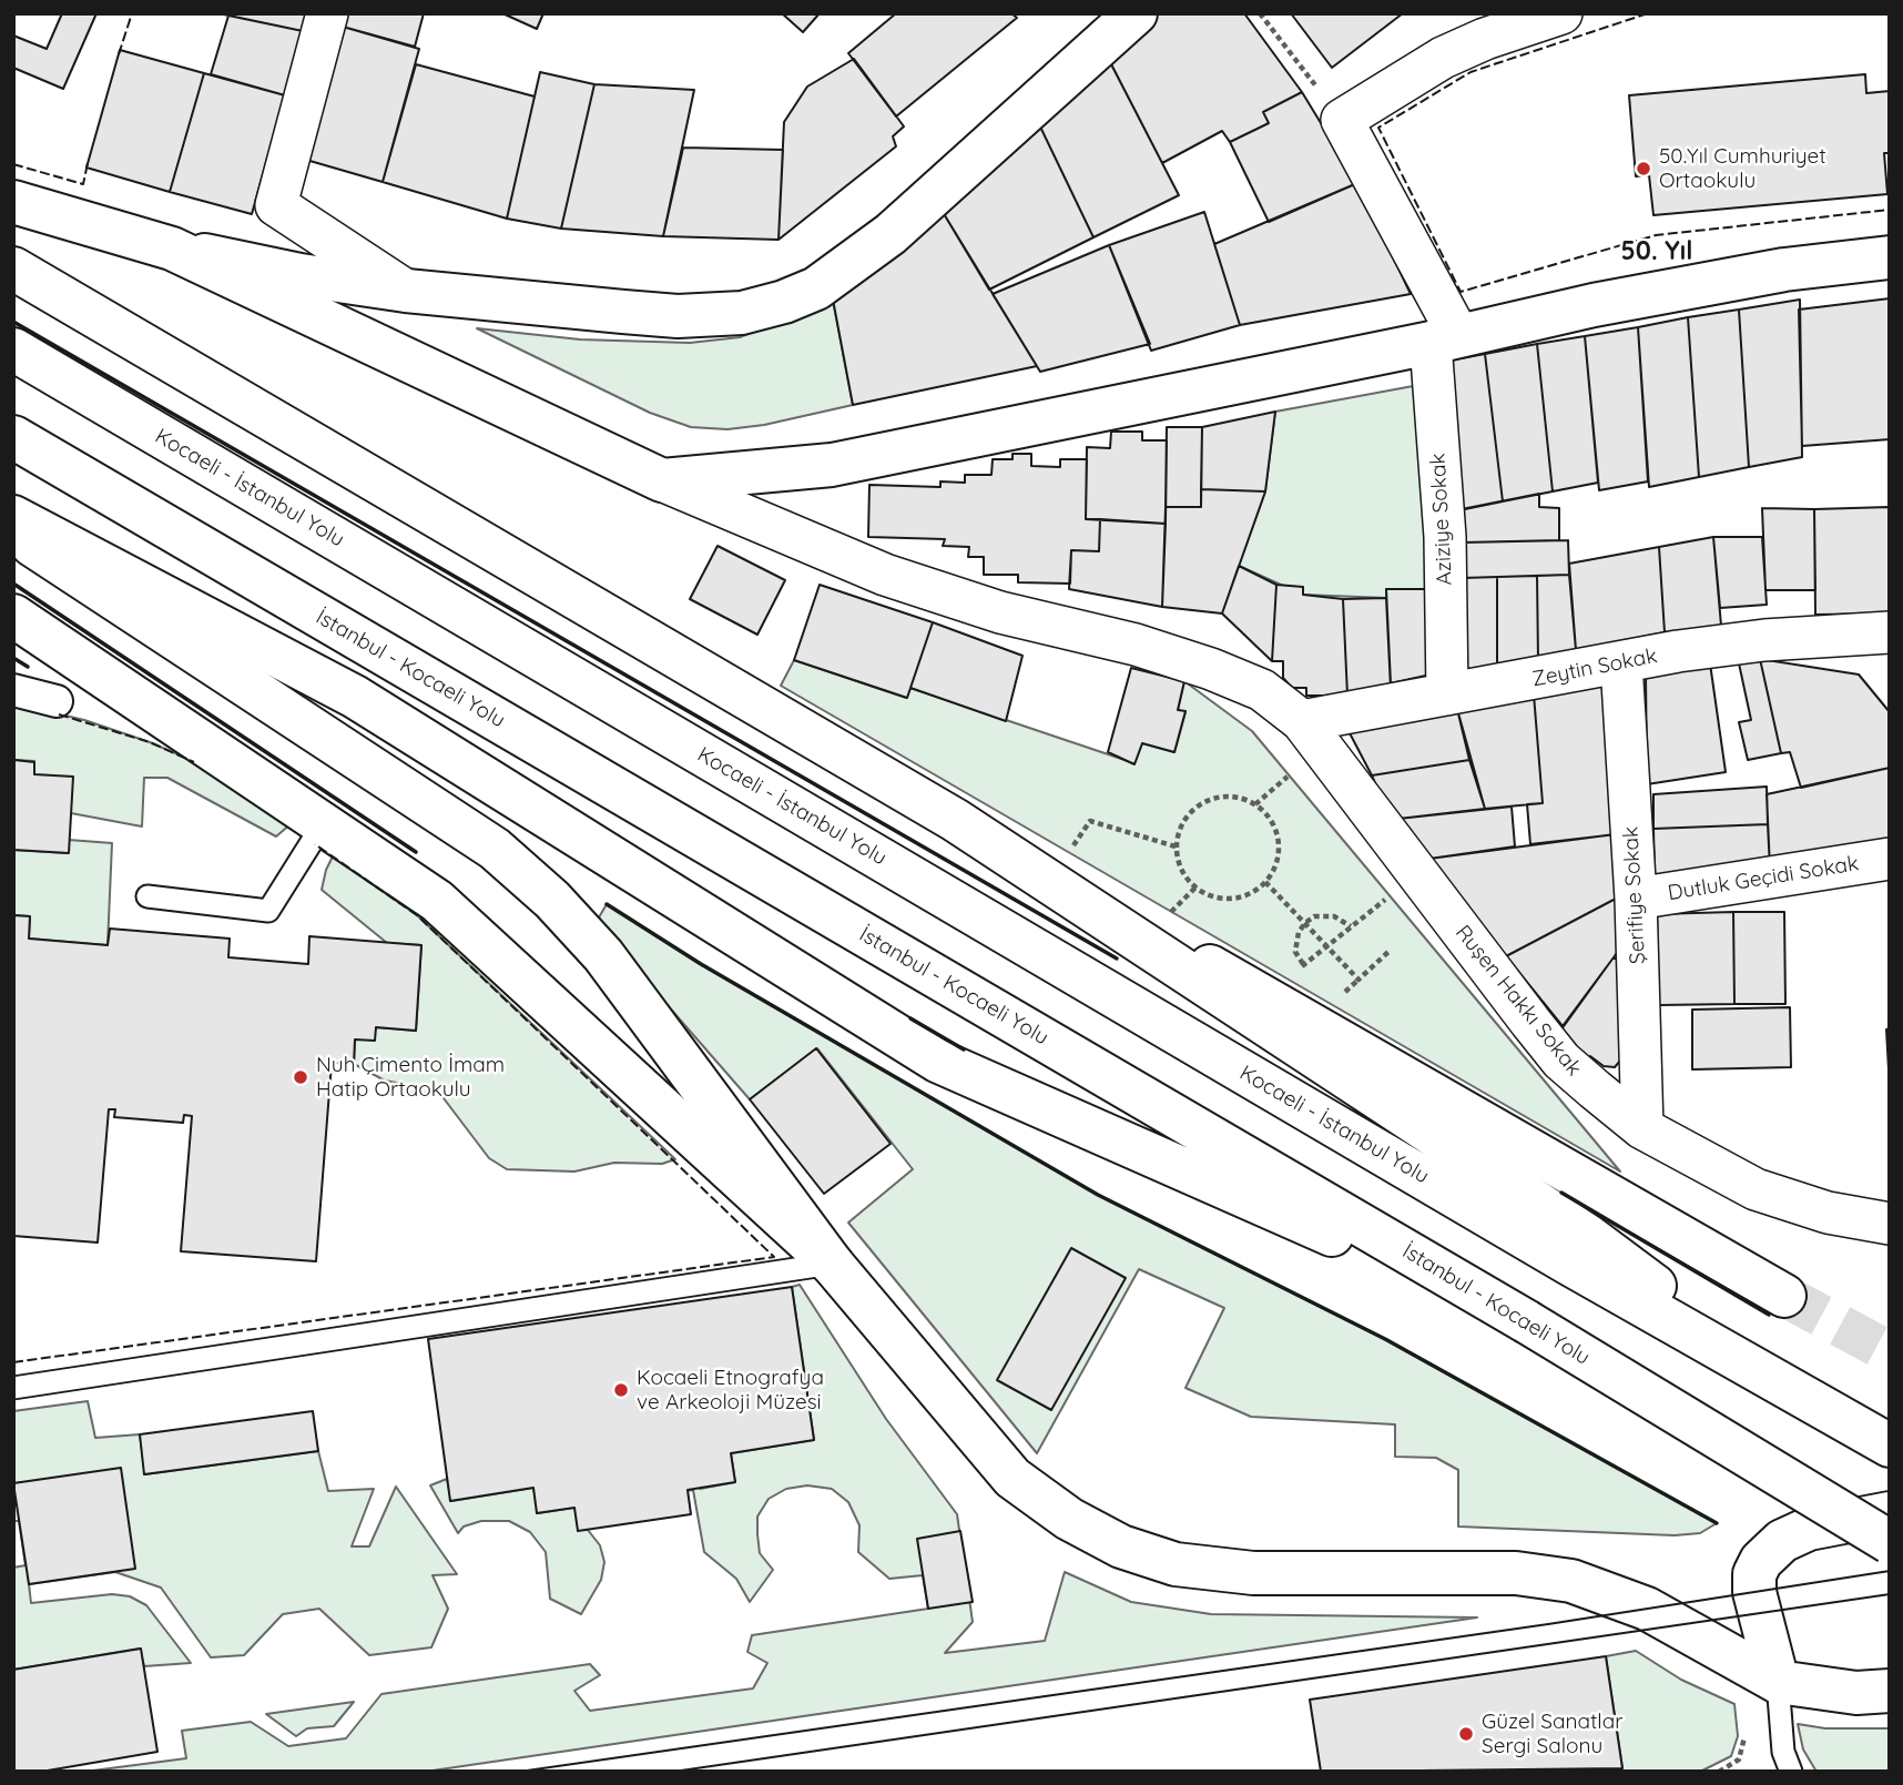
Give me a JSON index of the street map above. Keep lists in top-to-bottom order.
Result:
{
  "streets": {
    "main road": ["Kocaeli - İstanbul Yolu", "İstanbul - Kocaeli Yolu"],
    "street": [
      "Aziziye Sokak",
      "Zeytin Sokak",
      "Dutluk Geçidi Sokak",
      "Şerifiye Sokak",
      "Ruşen Hakkı Sokak"
    ]
  },
  "crossings": [
    ["Aziziye Sokak", "Zeytin Sokak"],
    ["Zeytin Sokak", "Şerifiye Sokak"],
    ["Zeytin Sokak", "Ruşen Hakkı Sokak"],
    ["Dutluk Geçidi Sokak", "Şerifiye Sokak"],
    ["Şerifiye Sokak", "Ruşen Hakkı Sokak"]
  ],
  "districts": ["50. Yıl"],
  "places": [
    "50.Yıl Cumhuriyet Ortaokulu",
    "Nuh Çimento İmam Hatip Ortaokulu",
    "Kocaeli Etnografya ve Arkeoloji Müzesi",
    "Güzel Sanatlar Sergi Salonu"
  ]
}
